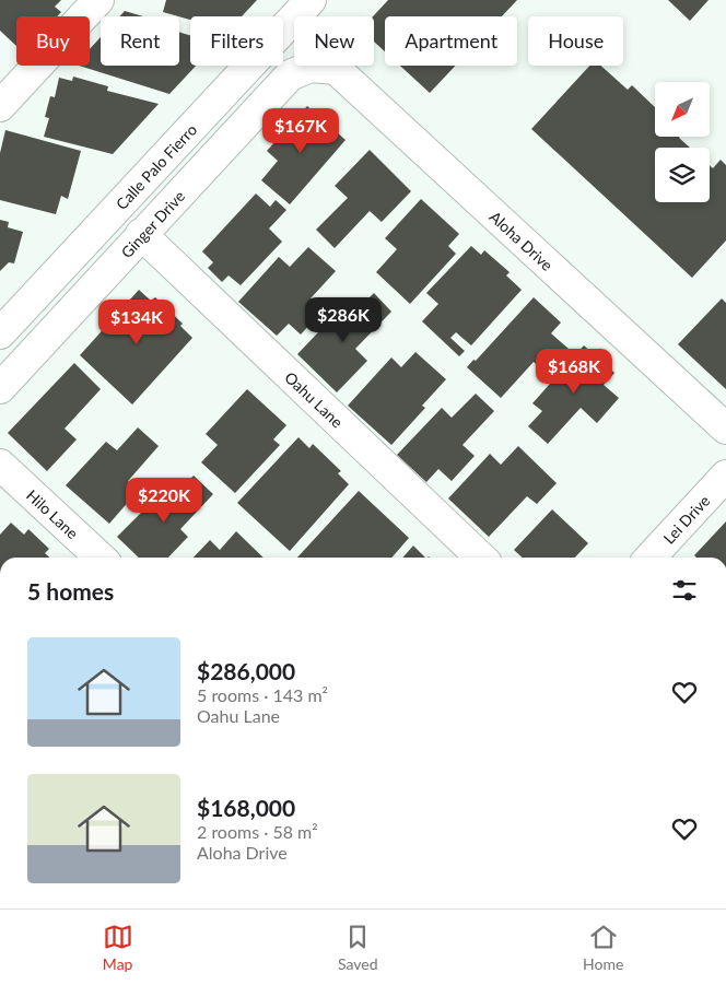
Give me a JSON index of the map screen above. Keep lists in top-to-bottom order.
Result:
{
  "streets": {
    "street": [
      "Calle Palo Fierro",
      "Ginger Drive",
      "Aloha Drive",
      "Oahu Lane",
      "Hilo Lane",
      "Lei Drive"
    ]
  },
  "crossings": [
    ["Ginger Drive", "Aloha Drive"],
    ["Ginger Drive", "Oahu Lane"]
  ],
  "north": "bottom left",
  "page": {
    "chip": [
      "Buy",
      "Rent",
      "Filters",
      "New",
      "Apartment",
      "House"
    ],
    "price": [
      "$167K",
      "$286K",
      "$134K",
      "$168K",
      "$220K"
    ],
    "heading": "5 homes",
    "list": [
      {
        "name": "$286,000",
        "note": "5 rooms · 143 m² · Oahu Lane"
      },
      {
        "name": "$168,000",
        "note": "2 rooms · 58 m² · Aloha Drive"
      }
    ],
    "tabs": ["Map", "Saved", "Home"]
  }
}
